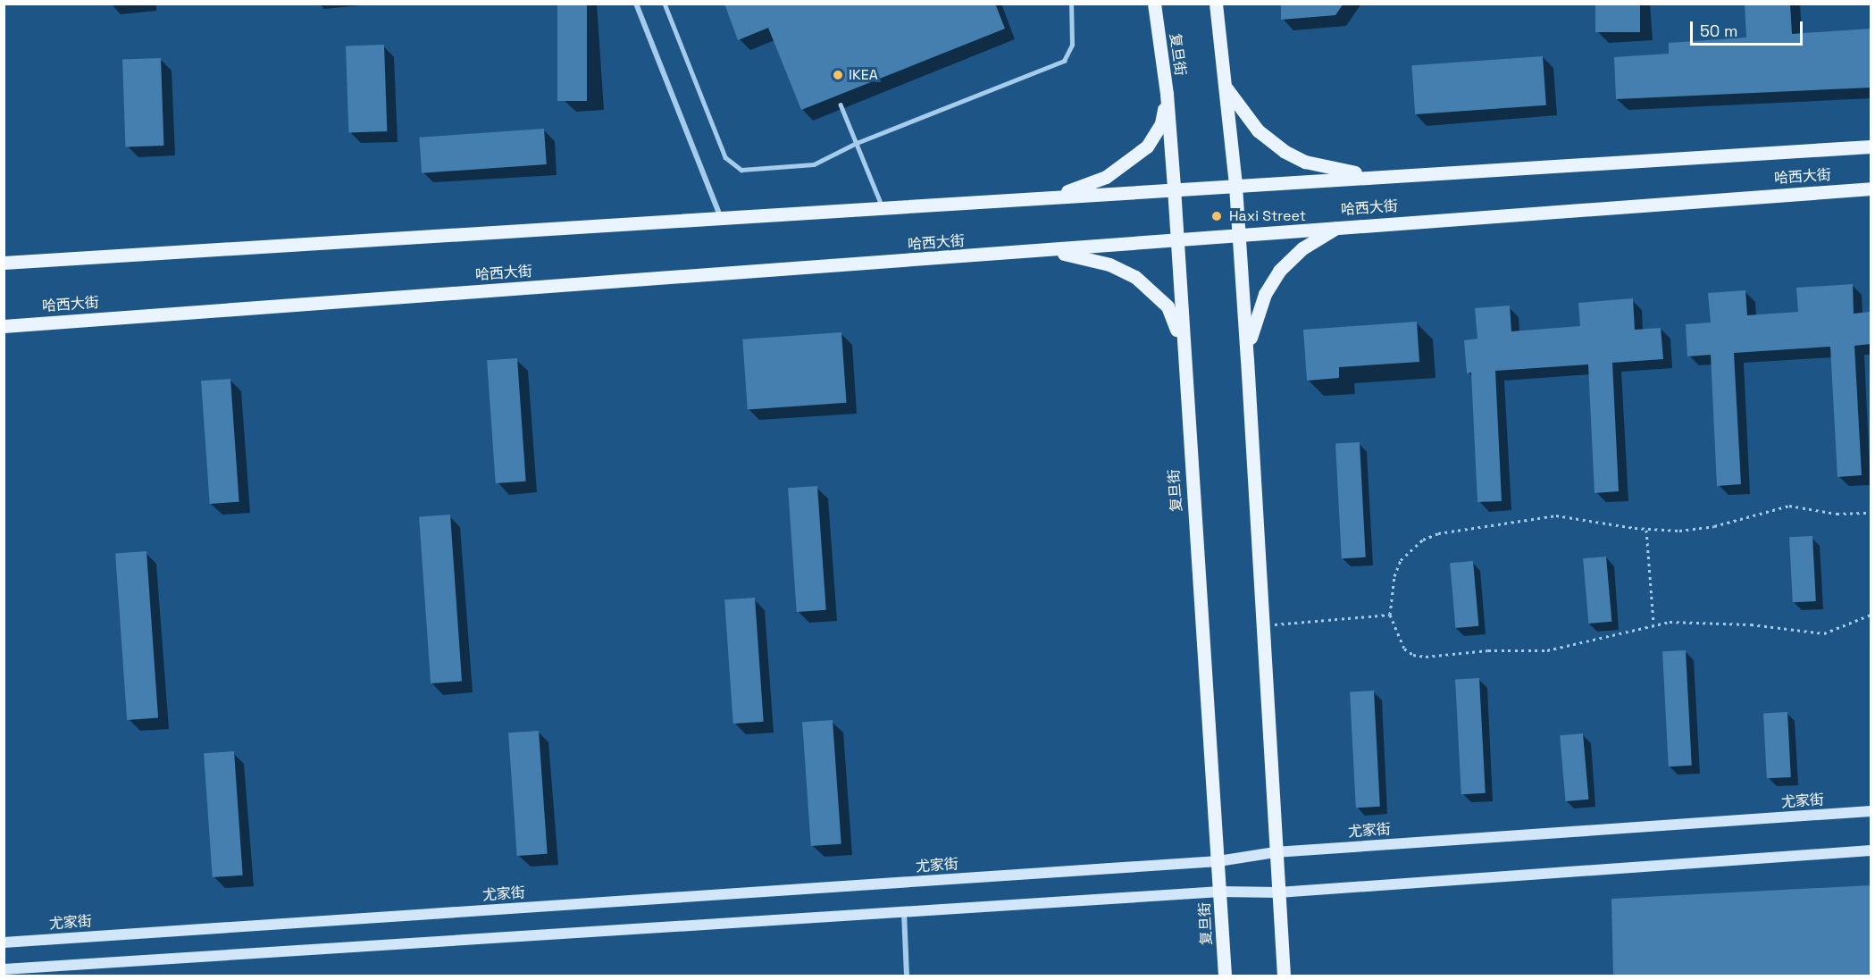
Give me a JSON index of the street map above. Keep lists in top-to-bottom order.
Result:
{
  "streets": {
    "main road": ["复旦街", "哈西大街", "尤家街"]
  },
  "crossings": [
    ["复旦街", "哈西大街"],
    ["复旦街", "尤家街"]
  ],
  "places": ["IKEA", "Haxi Street"],
  "scale_bar": "50 m"
}
